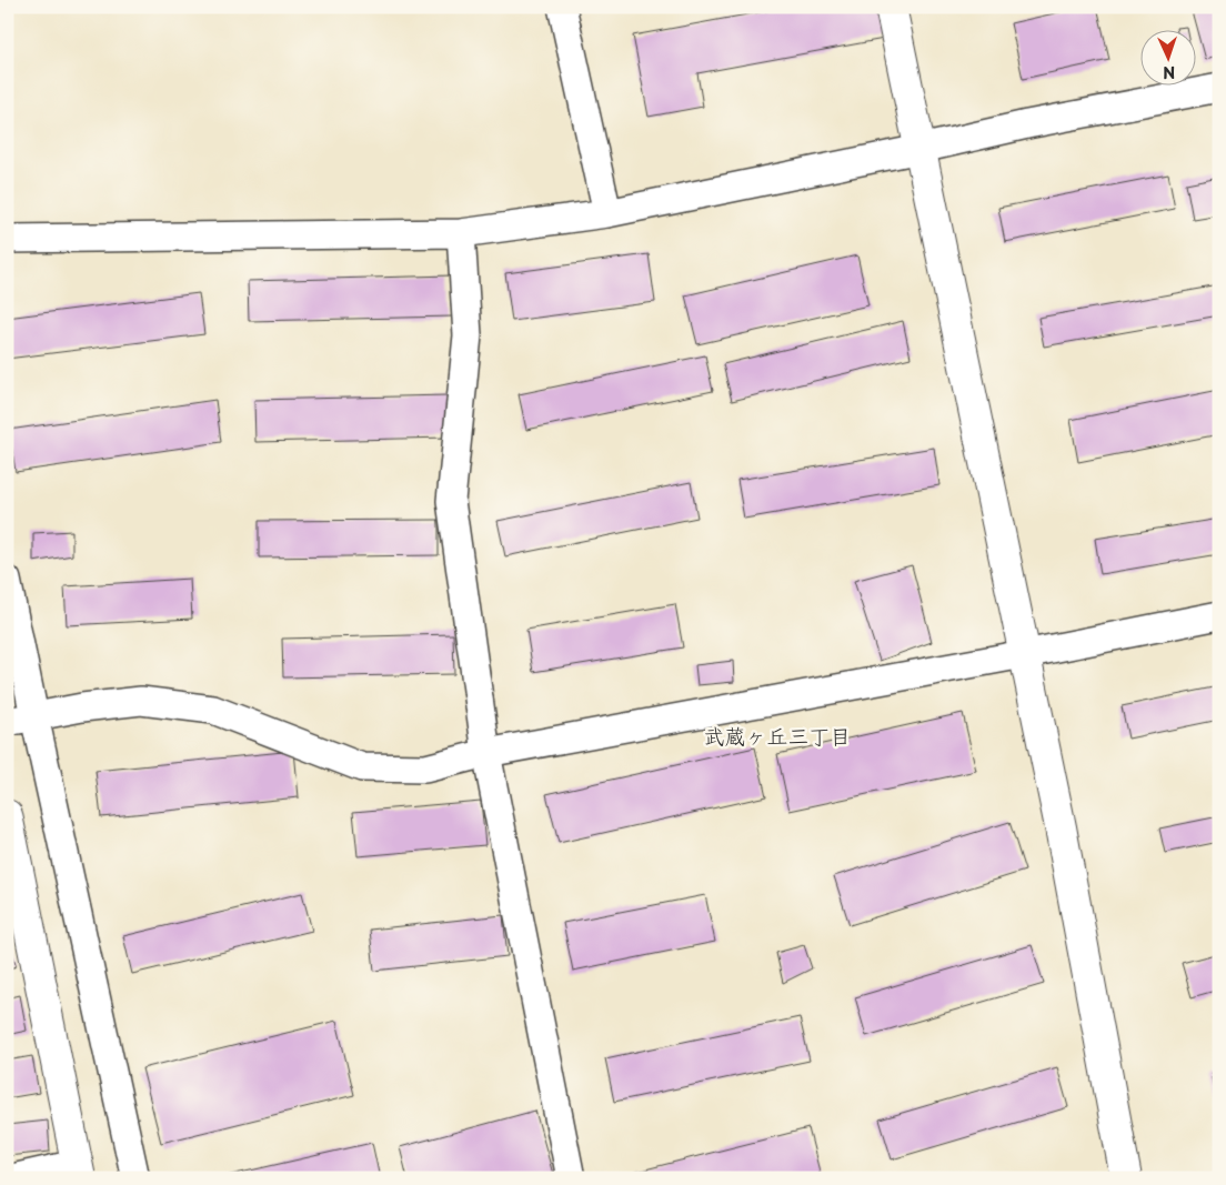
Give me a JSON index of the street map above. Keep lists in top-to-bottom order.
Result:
{
  "districts": ["武蔵ヶ丘三丁目"],
  "north": "bottom"
}
